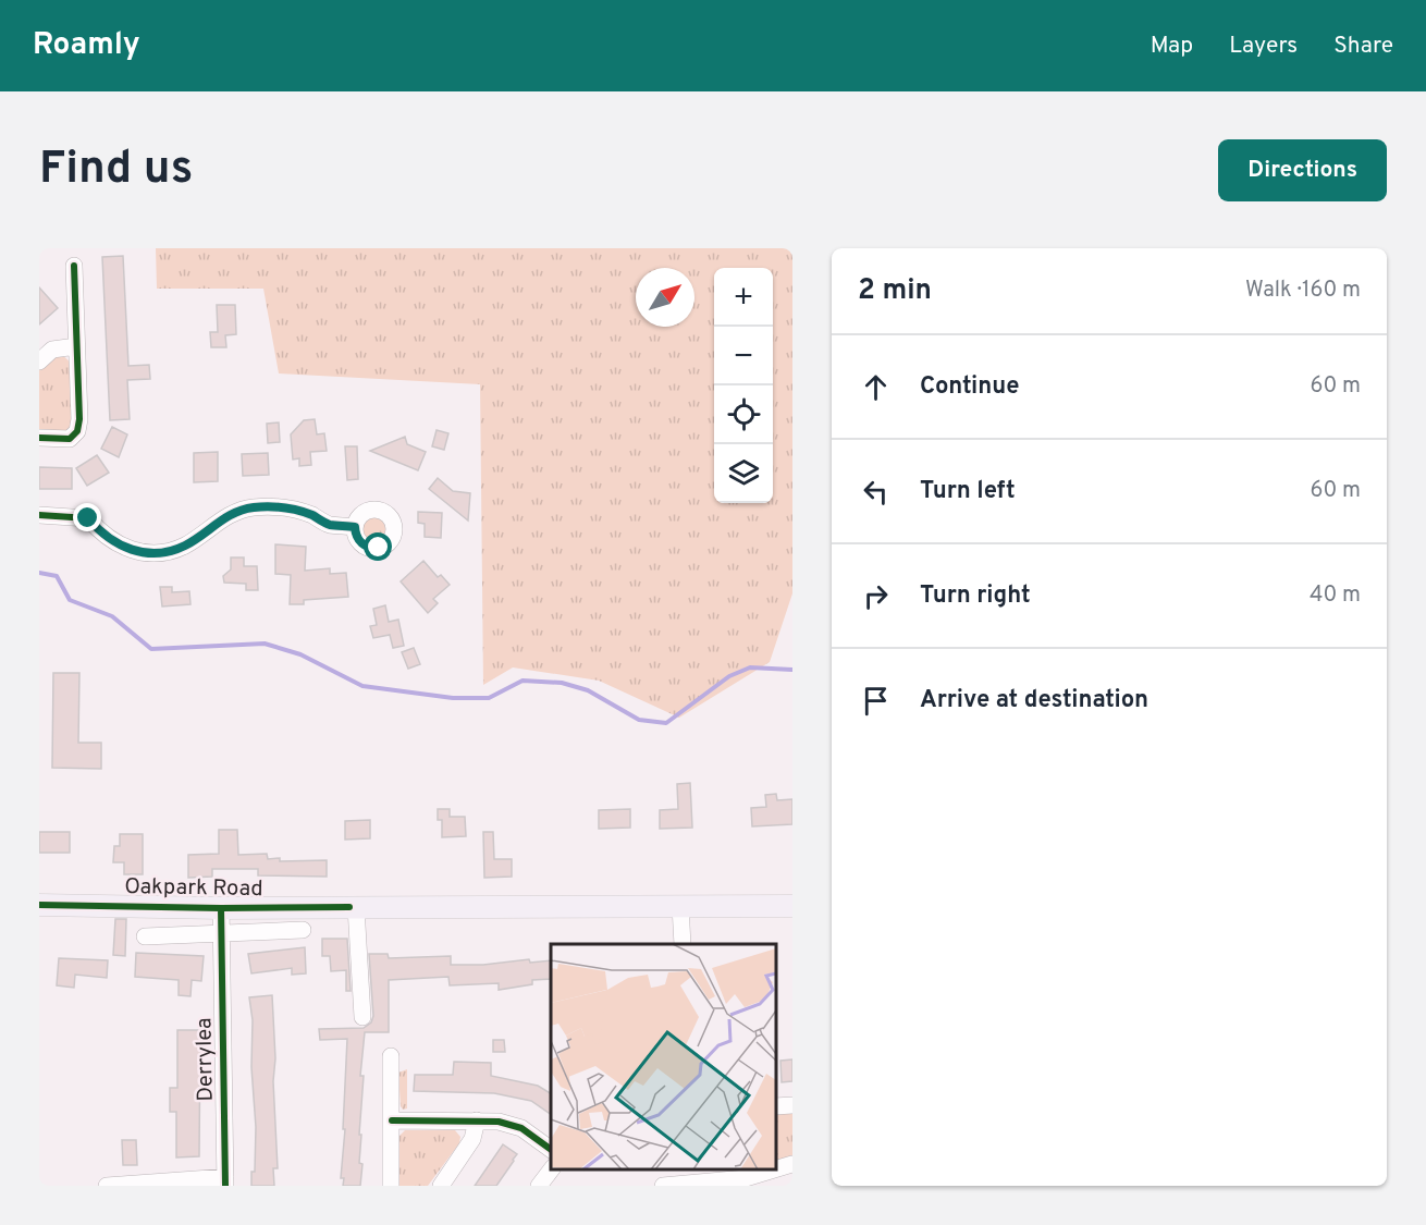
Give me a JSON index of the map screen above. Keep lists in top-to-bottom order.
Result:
{
  "streets": {
    "main road": ["Oakpark Road"],
    "street": ["Derrylea"]
  },
  "crossings": [
    ["Oakpark Road", "Derrylea"]
  ],
  "north": "top right",
  "page": {
    "header": "Roamly",
    "nav": ["Map", "Layers", "Share"],
    "buttons": "Directions",
    "title": "Find us",
    "heading": ["2 min", "Walk · 160 m"],
    "map_buttons": ["+", "−"],
    "list": [
      ["Continue", "60 m"],
      ["Turn left", "60 m"],
      ["Turn right", "40 m"],
      "Arrive at destination"
    ]
  }
}
